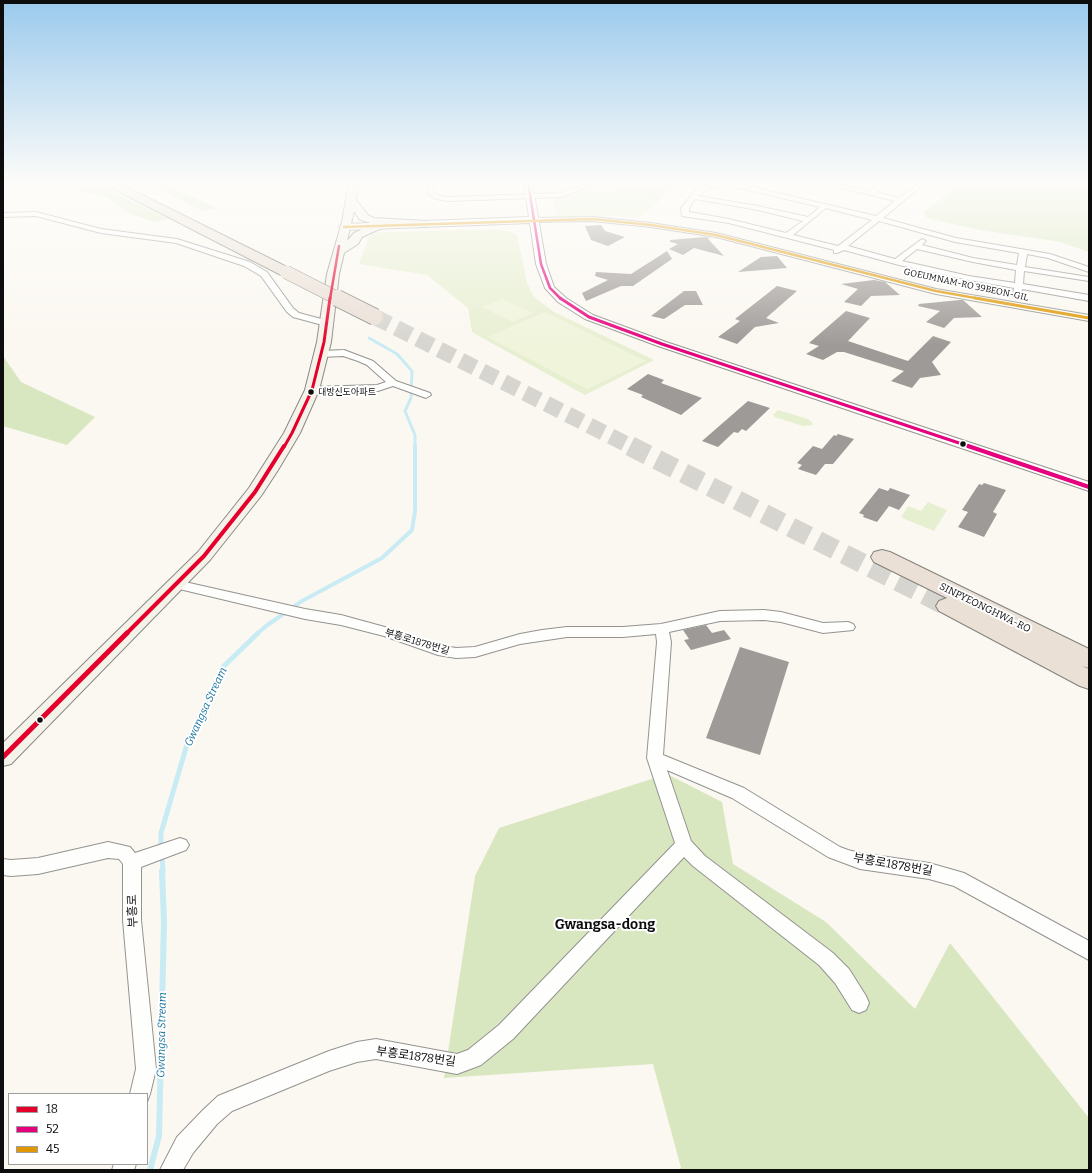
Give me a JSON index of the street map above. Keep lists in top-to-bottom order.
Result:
{
  "streets": {
    "highway": ["SINPYEONGHWA-RO"],
    "street": ["GOEUMNAM-RO 39BEON-GIL", "부흥로1878번길", "부흥로"]
  },
  "districts": ["Gwangsa-dong"],
  "water": ["Gwangsa Stream"],
  "places": ["대방신도아파트"],
  "lines": ["transit line 52", "transit line 45", "transit line 18"],
  "legend": ["18", "52", "45"]
}
